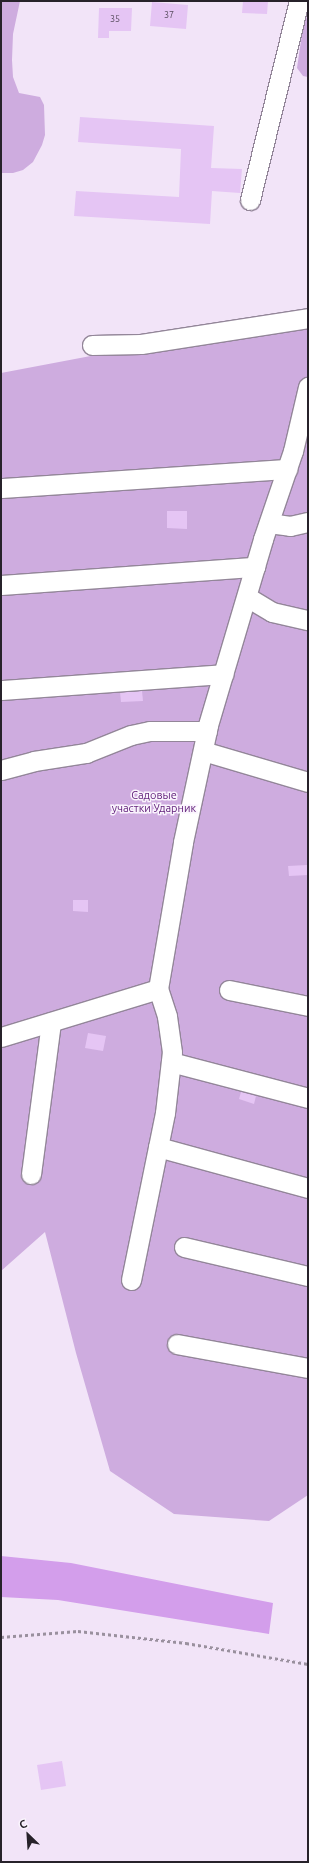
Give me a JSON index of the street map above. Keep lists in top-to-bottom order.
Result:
{
  "parks": ["Садовые участки Ударник"],
  "house_numbers": ["37", "35"],
  "north": "top left"
}
